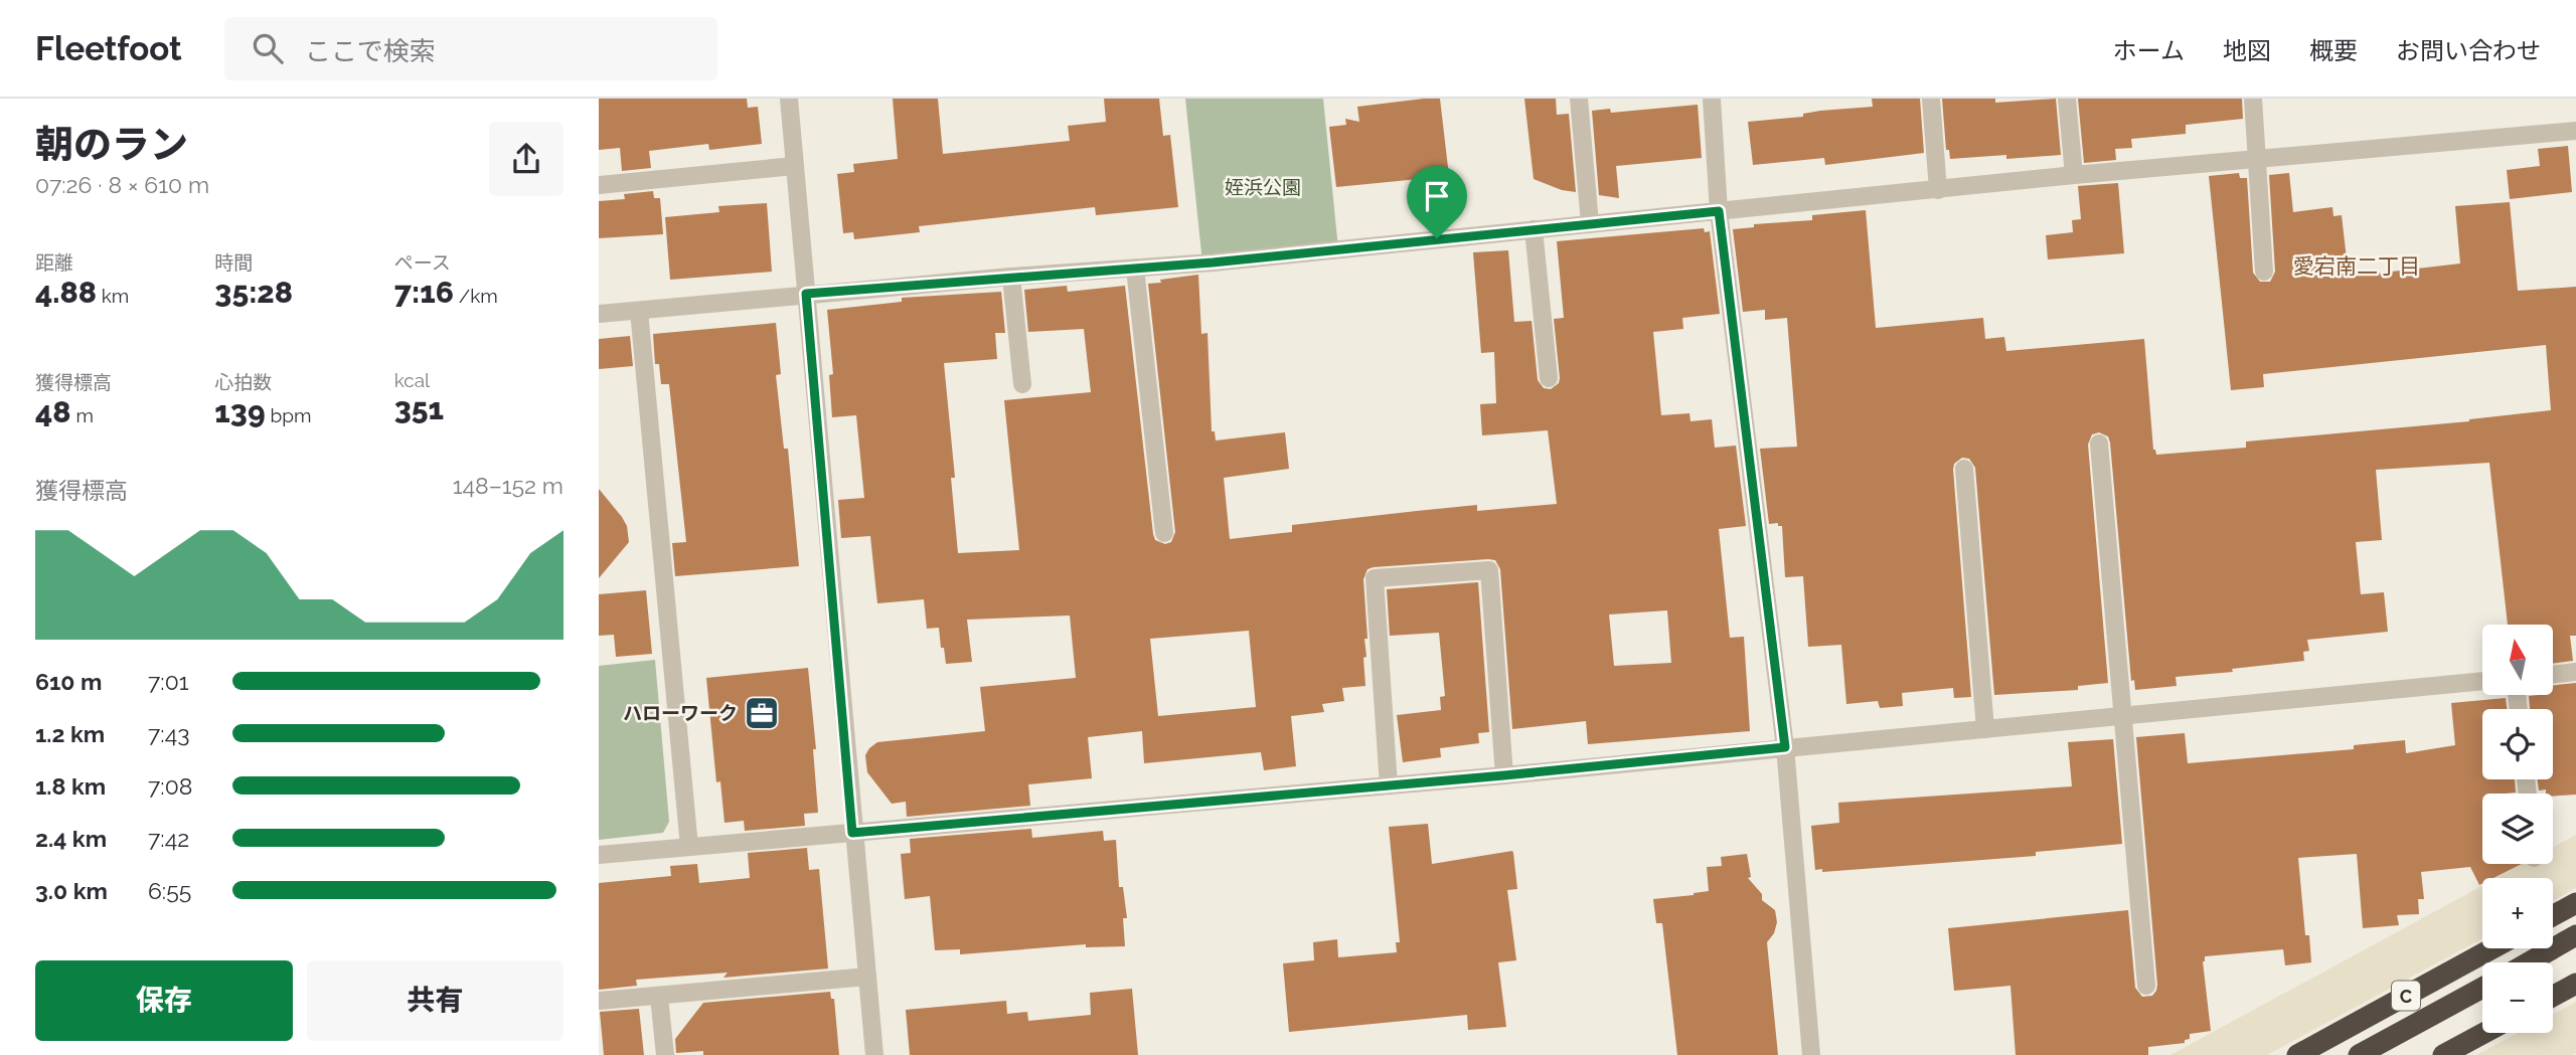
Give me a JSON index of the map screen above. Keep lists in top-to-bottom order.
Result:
{
  "streets": {
    "highway": ["C"]
  },
  "districts": ["愛宕南二丁目"],
  "parks": ["姪浜公園"],
  "places": {
    "office": ["ハローワーク"]
  },
  "north": "top",
  "page": {
    "header": "Fleetfoot",
    "search": "ここで検索",
    "nav": [
      "ホーム",
      "地図",
      "概要",
      "お問い合わせ"
    ],
    "heading": ["朝のラン", "07:26 · 8 × 610 m"],
    "stats": [
      ["距離", "4.88 km"],
      ["時間", "35:28"],
      ["ペース", "7:16 /km"],
      ["獲得標高", "48 m"],
      ["心拍数", "139 bpm"],
      ["kcal", "351"]
    ],
    "chart": ["獲得標高", "148–152 m"],
    "map_buttons": ["+", "−"],
    "list": [
      {
        "name": "610 m",
        "note": "7:01"
      },
      {
        "name": "1.2 km",
        "note": "7:43"
      },
      {
        "name": "1.8 km",
        "note": "7:08"
      },
      {
        "name": "2.4 km",
        "note": "7:42"
      },
      {
        "name": "3.0 km",
        "note": "6:55"
      }
    ],
    "buttons": ["保存", "共有"]
  }
}
